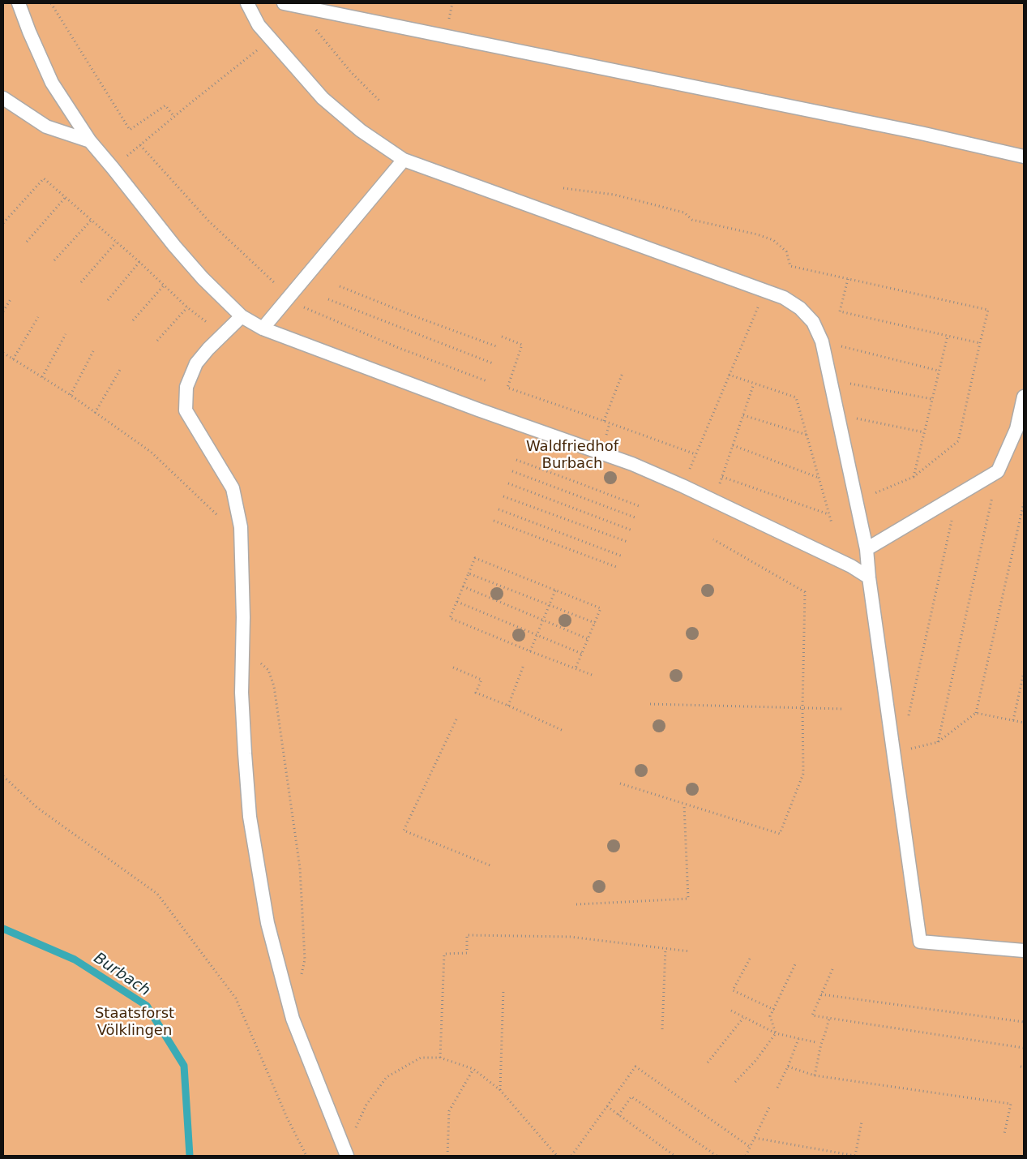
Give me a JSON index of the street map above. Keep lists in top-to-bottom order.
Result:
{
  "water": ["Burbach"],
  "parks": ["Waldfriedhof Burbach", "Staatsforst Völklingen"]
}
